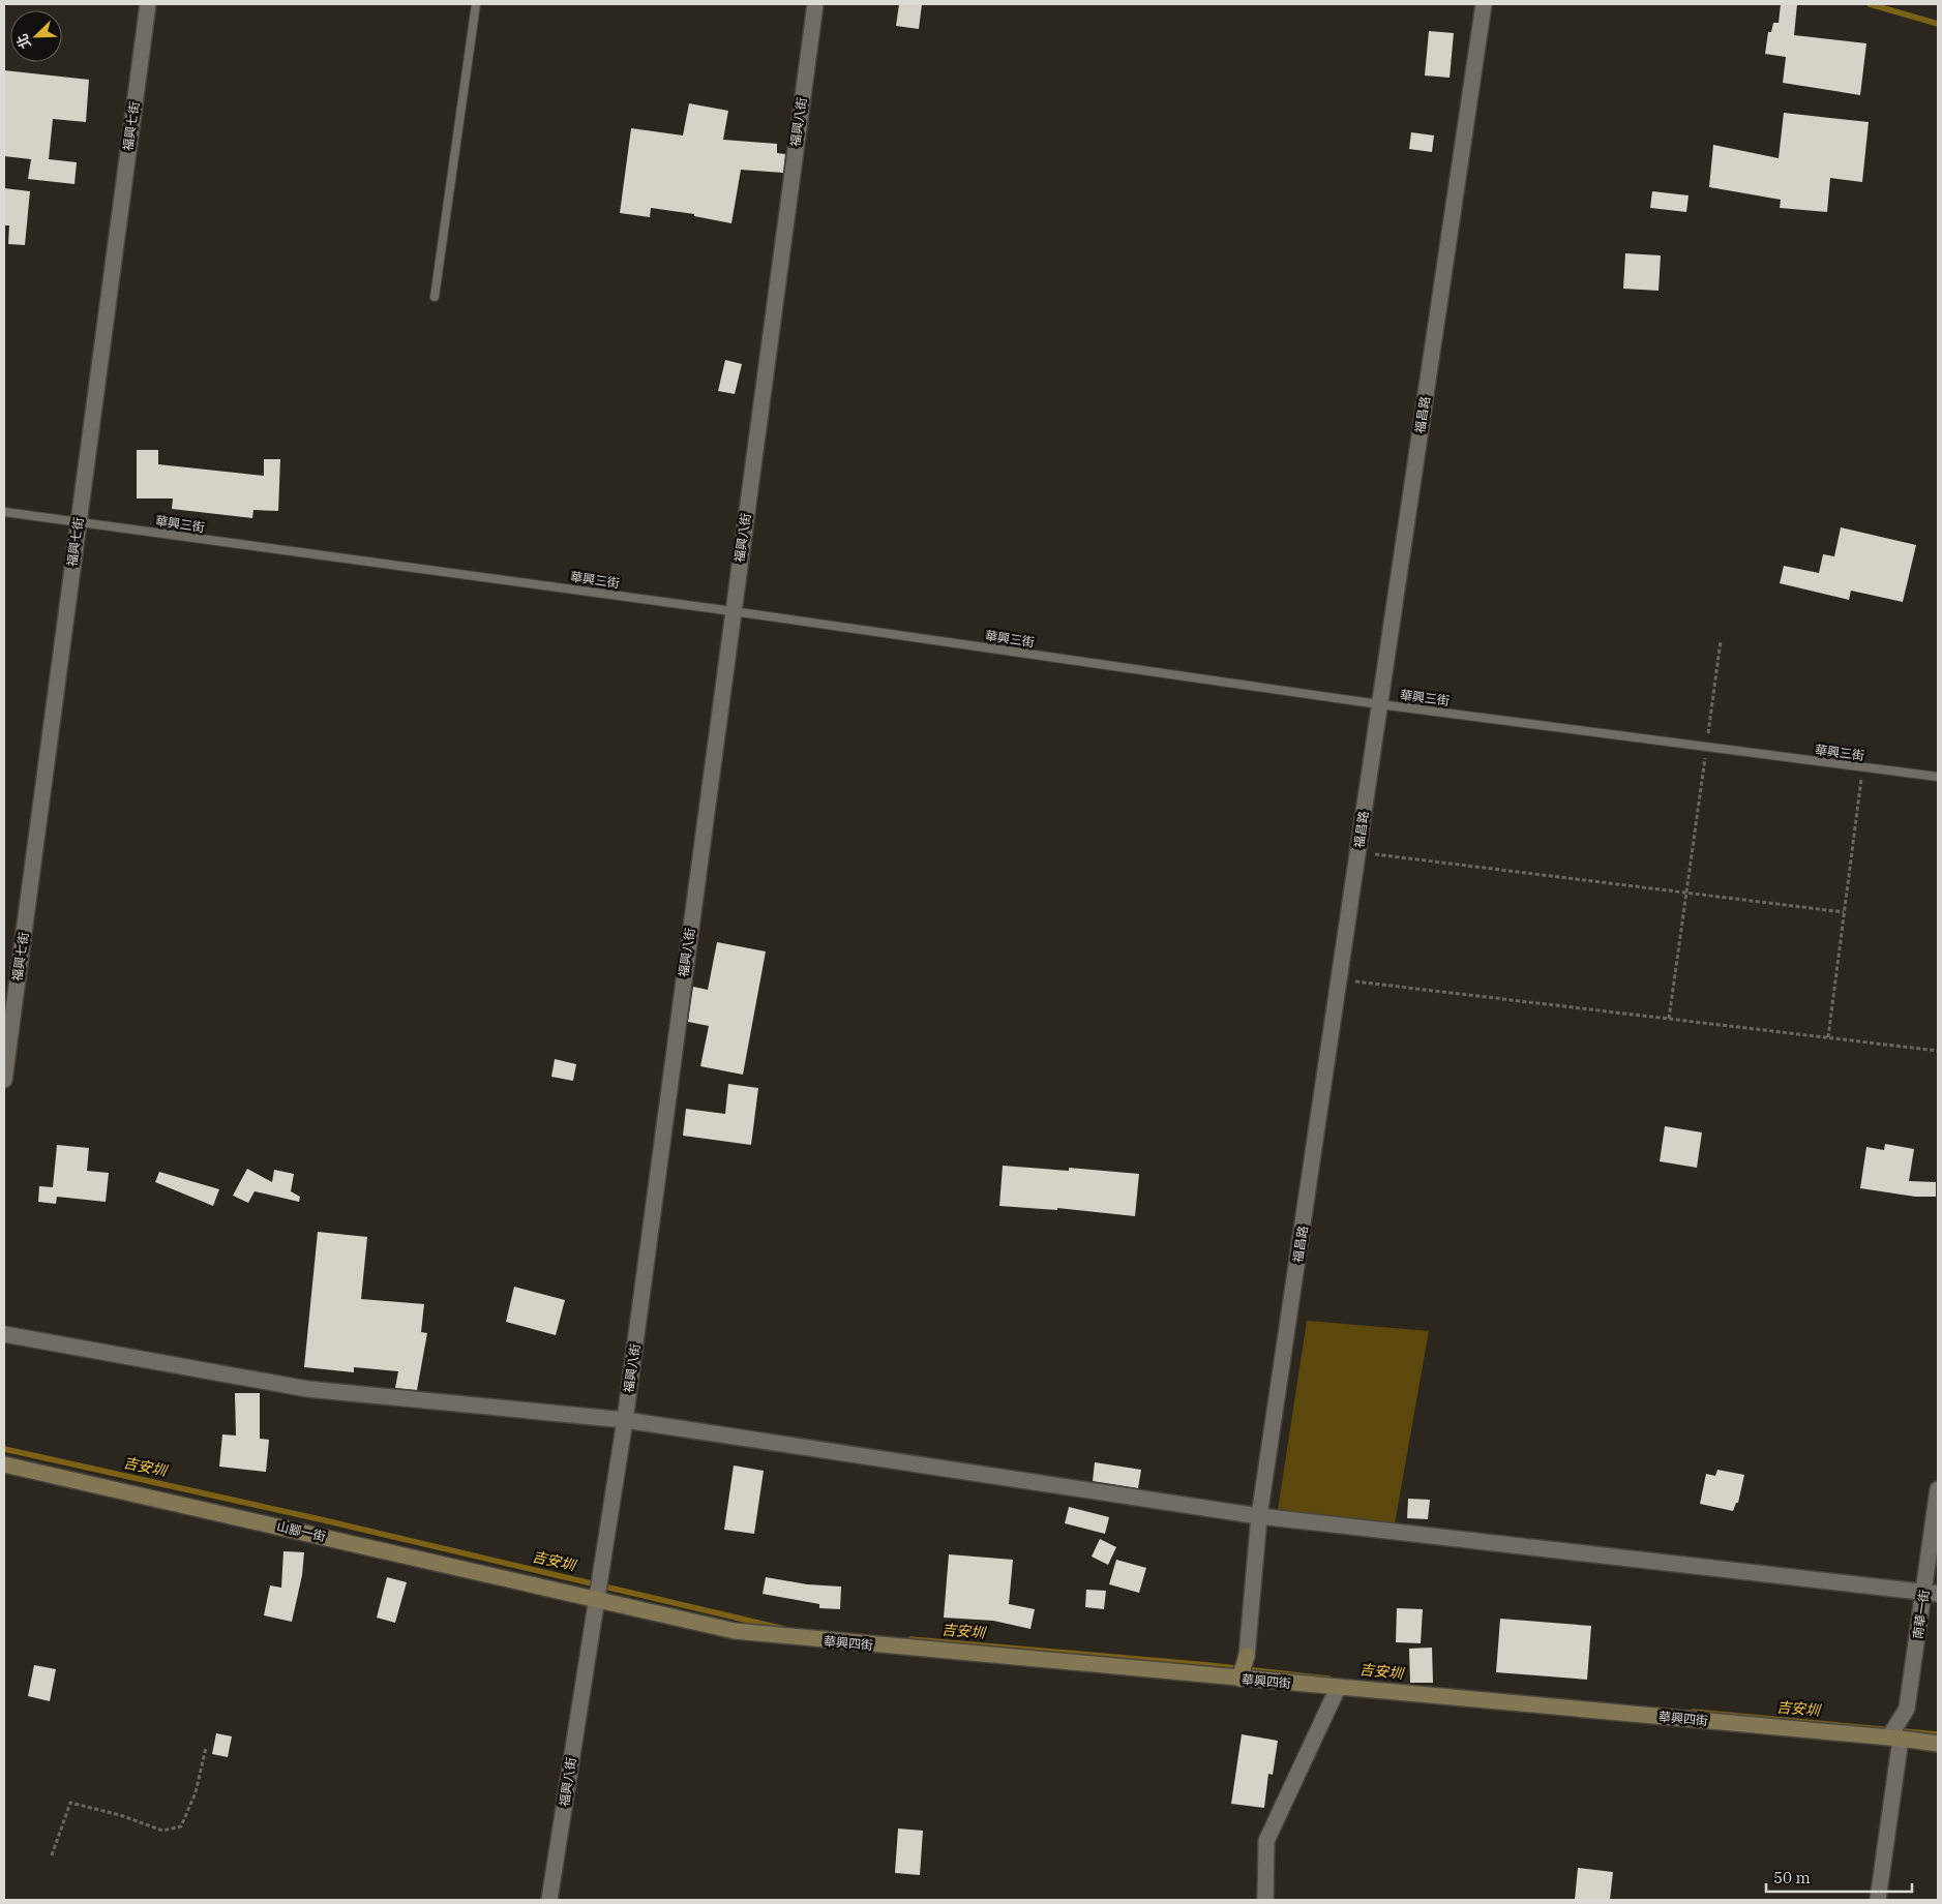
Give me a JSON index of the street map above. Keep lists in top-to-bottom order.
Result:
{
  "streets": {
    "street": [
      "福興八街",
      "福興七街",
      "福昌路",
      "山腳一街",
      "南華一街",
      "華興四街"
    ],
    "lane": ["華興三街"]
  },
  "crossings": [
    ["福興八街", "華興三街"],
    ["福興八街", "山腳一街"],
    ["福興八街", "華興四街"],
    ["福興七街", "華興三街"],
    ["福昌路", "華興三街"],
    ["福昌路", "華興四街"],
    ["山腳一街", "華興四街"],
    ["南華一街", "華興四街"]
  ],
  "water": ["吉安圳"],
  "scale_bar": "50 m",
  "north": "bottom left"
}
